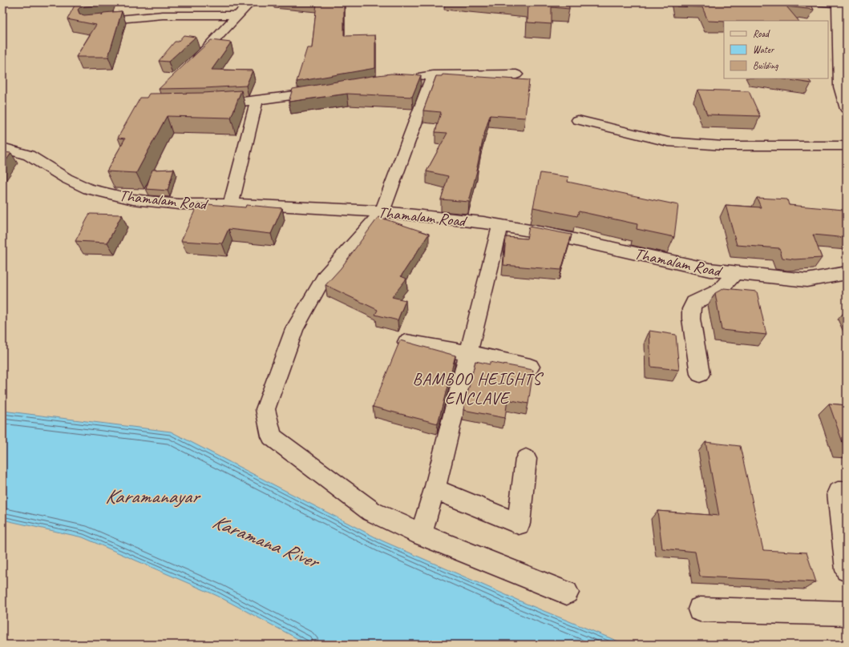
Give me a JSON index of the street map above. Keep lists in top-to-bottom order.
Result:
{
  "streets": {
    "street": ["Thamalam Road"]
  },
  "districts": ["BAMBOO HEIGHTS ENCLAVE"],
  "water": ["Karamanayar", "Karamana River"],
  "legend": ["Road", "Water", "Building"]
}
